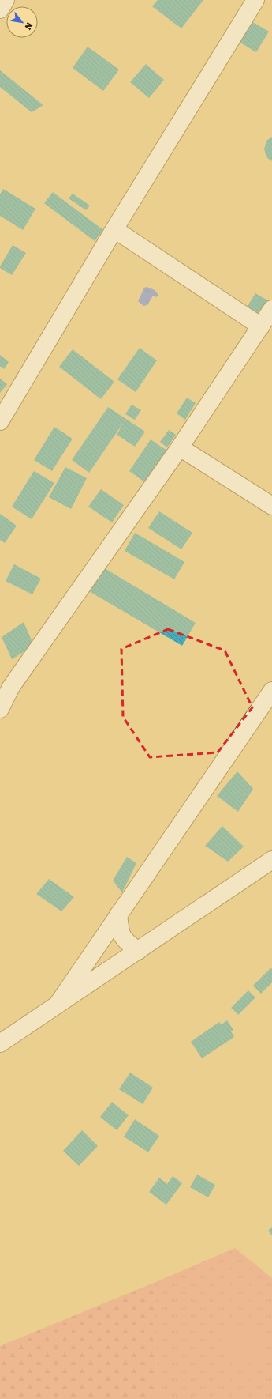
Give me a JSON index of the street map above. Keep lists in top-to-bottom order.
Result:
{
  "north": "bottom right"
}
